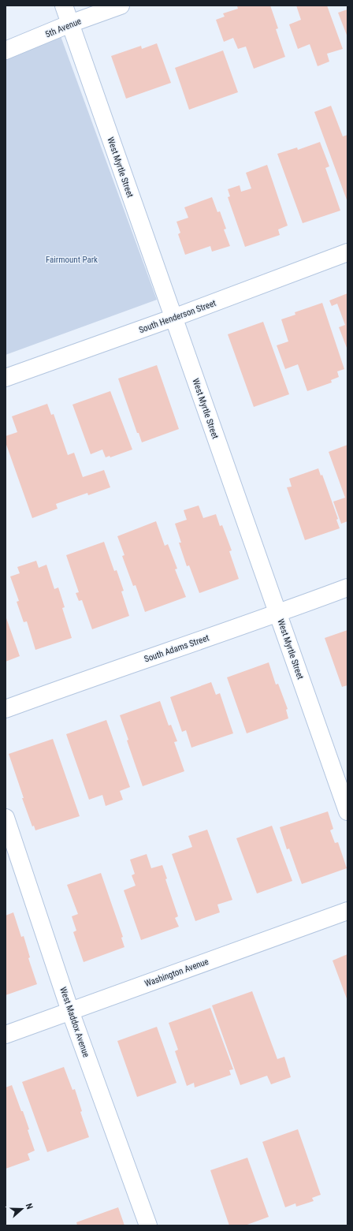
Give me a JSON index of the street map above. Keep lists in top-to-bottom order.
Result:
{
  "streets": {
    "street": [
      "5th Avenue",
      "West Myrtle Street",
      "South Henderson Street",
      "South Adams Street",
      "Washington Avenue",
      "West Maddox Avenue"
    ]
  },
  "crossings": [
    ["5th Avenue", "West Myrtle Street"],
    ["West Myrtle Street", "South Henderson Street"],
    ["West Myrtle Street", "South Adams Street"],
    ["Washington Avenue", "West Maddox Avenue"]
  ],
  "parks": ["Fairmount Park"],
  "north": "right"
}
